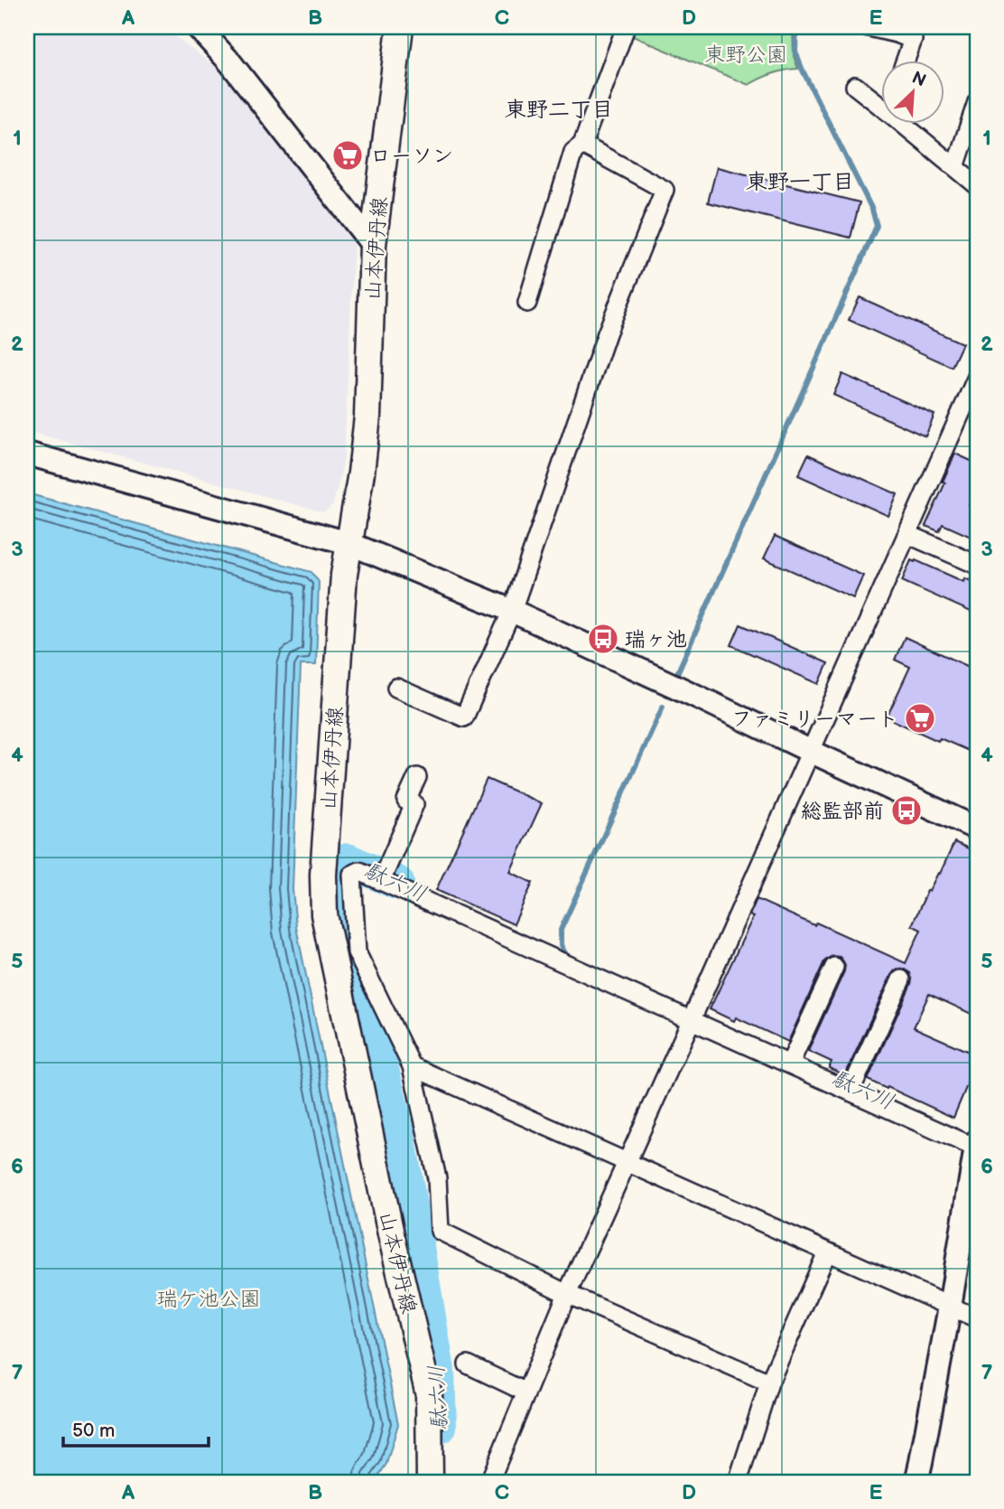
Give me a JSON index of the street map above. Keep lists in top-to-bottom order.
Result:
{
  "streets": {
    "main road": ["山本伊丹線"]
  },
  "districts": ["東野二丁目", "東野一丁目"],
  "water": ["駄六川"],
  "parks": ["東野公園", "瑞ケ池公園"],
  "places": {
    "supermarket": ["ローソン", "ファミリーマート"],
    "bus stop": ["瑞ヶ池", "総監部前"]
  },
  "scale_bar": "50 m",
  "north": "top right",
  "grid": {
    "columns": [
      "A",
      "B",
      "C",
      "D",
      "E"
    ],
    "rows": [
      "1",
      "2",
      "3",
      "4",
      "5",
      "6",
      "7"
    ]
  }
}
